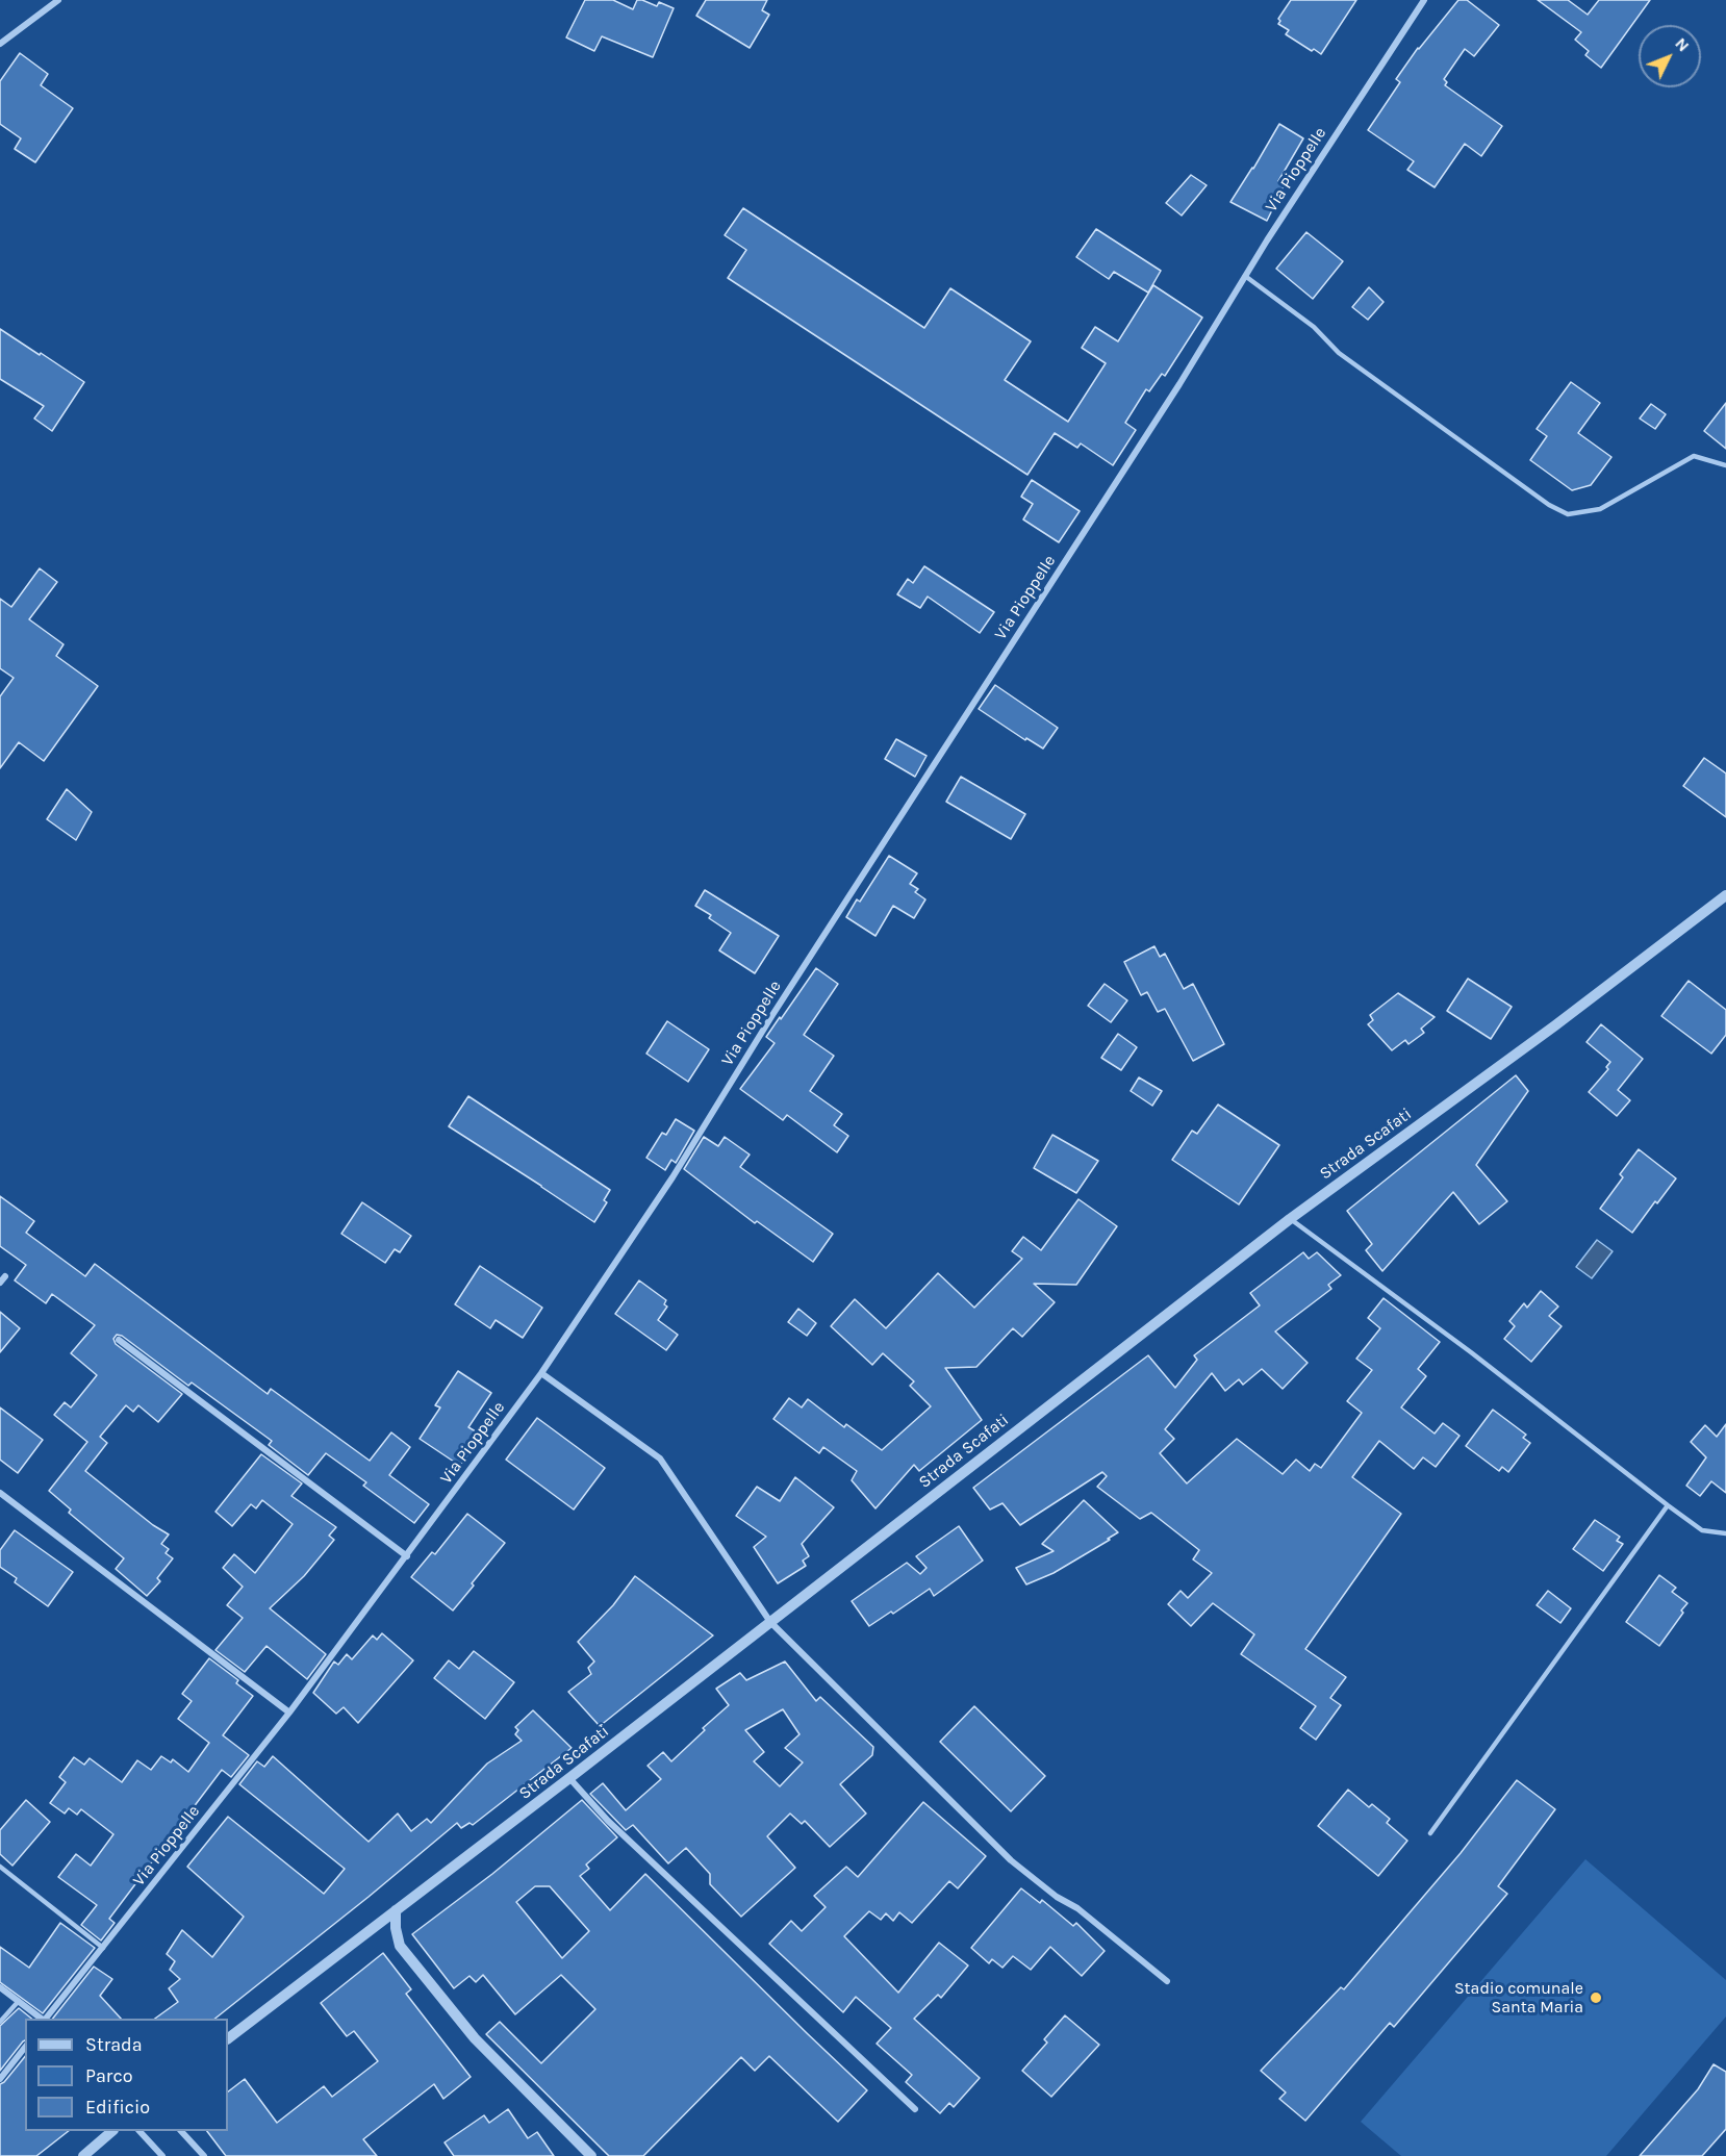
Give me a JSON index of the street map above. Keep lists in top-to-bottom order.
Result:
{
  "streets": {
    "street": ["Via Pioppelle", "Strada Scafati"]
  },
  "places": ["Stadio comunale Santa Maria"],
  "legend": ["Strada", "Parco", "Edificio"],
  "north": "top right"
}
